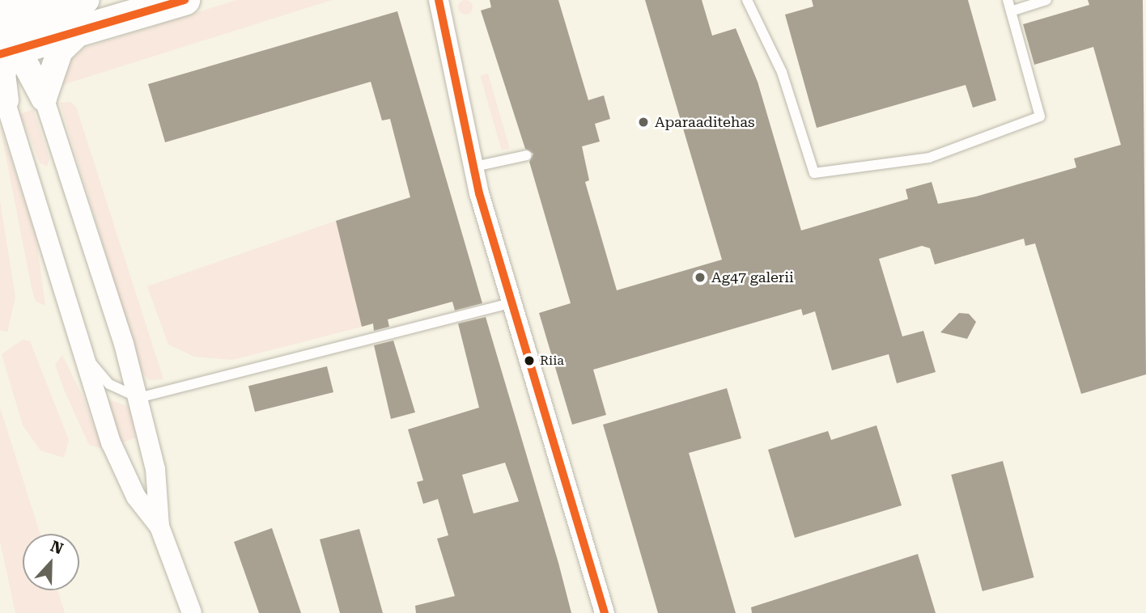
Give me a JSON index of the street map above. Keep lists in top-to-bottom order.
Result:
{
  "places": ["Aparaaditehas", "Ag47 galerii", "Riia"],
  "north": "top"
}
